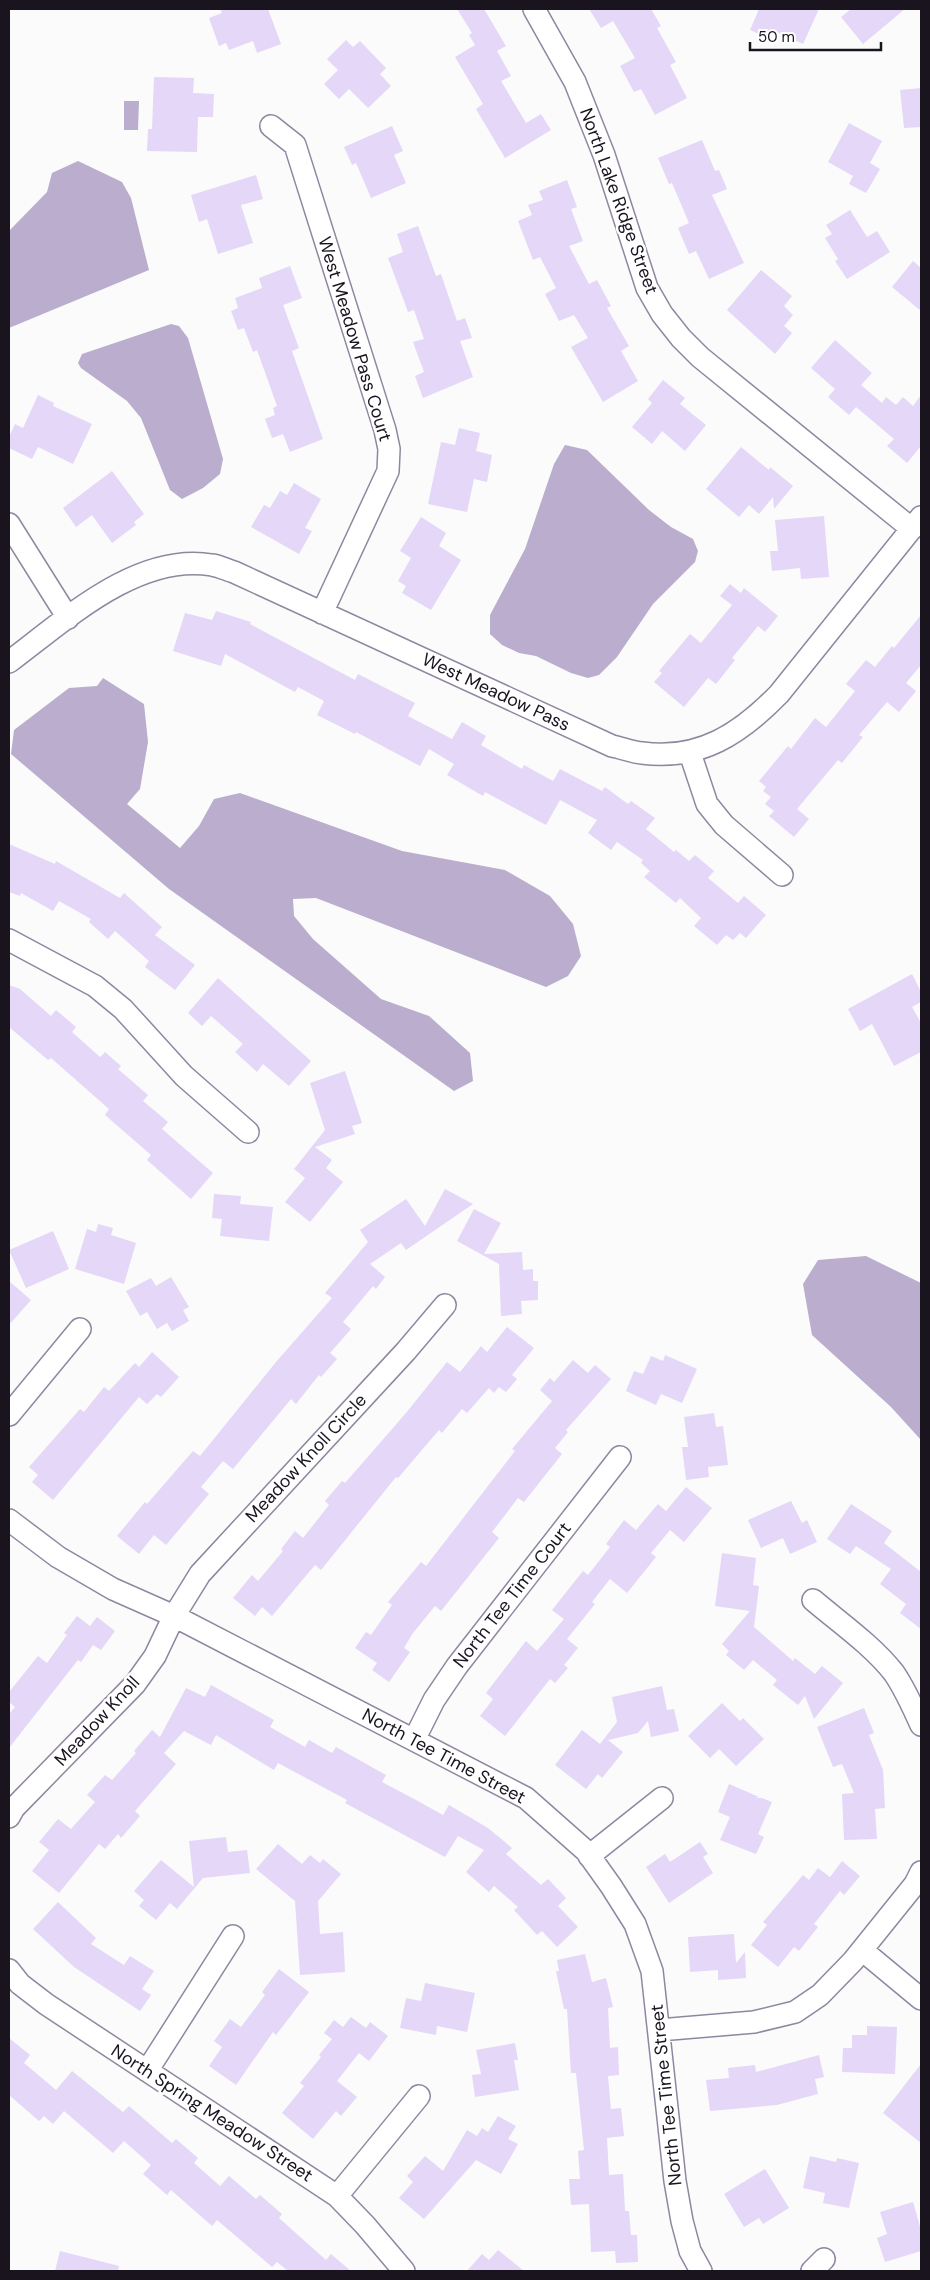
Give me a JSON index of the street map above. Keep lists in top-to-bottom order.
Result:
{
  "streets": {
    "street": [
      "North Lake Ridge Street",
      "West Meadow Pass Court",
      "West Meadow Pass",
      "Meadow Knoll Circle",
      "North Tee Time Court",
      "Meadow Knoll",
      "North Tee Time Street",
      "North Spring Meadow Street"
    ]
  },
  "crossings": [
    ["North Lake Ridge Street", "West Meadow Pass"],
    ["West Meadow Pass Court", "West Meadow Pass"],
    ["Meadow Knoll Circle", "Meadow Knoll"],
    ["Meadow Knoll Circle", "North Tee Time Street"],
    ["North Tee Time Court", "North Tee Time Street"],
    ["Meadow Knoll", "North Tee Time Street"]
  ],
  "scale_bar": "50 m"
}
